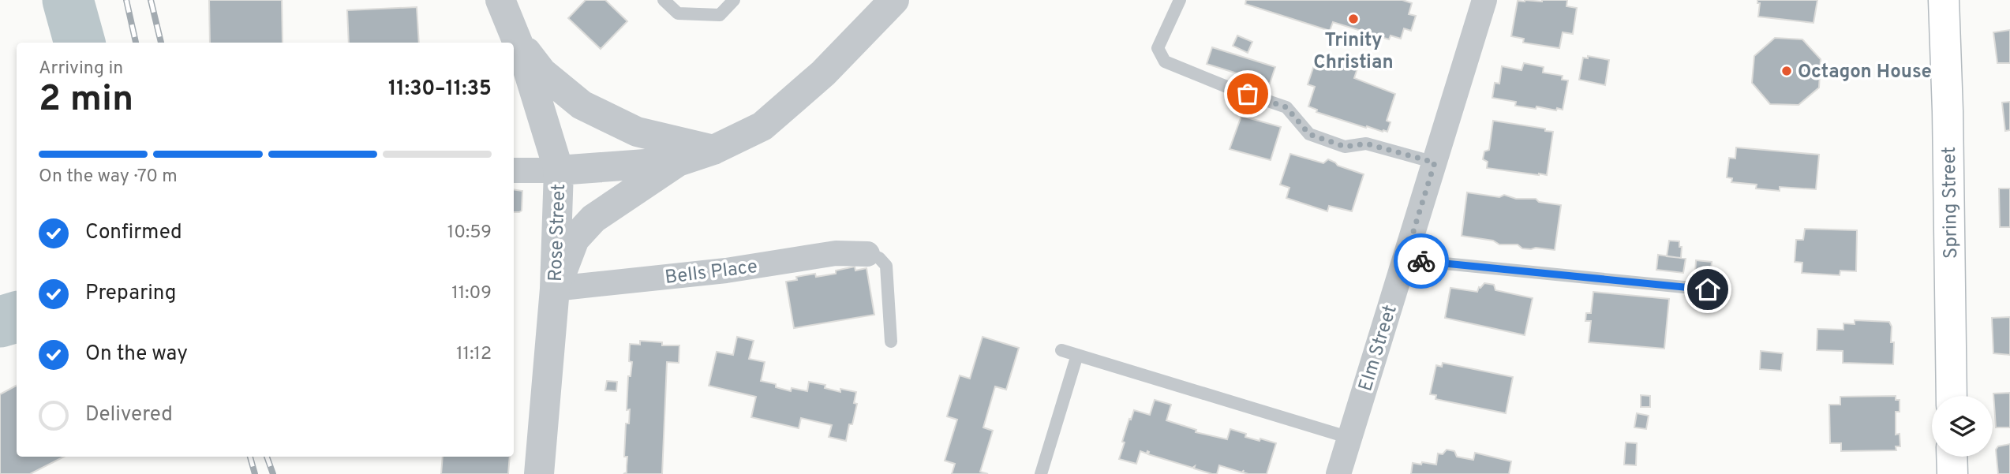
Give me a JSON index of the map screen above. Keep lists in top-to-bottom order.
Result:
{
  "streets": {
    "main road": ["Spring Street"],
    "street": ["Rose Street", "Bells Place", "Elm Street"]
  },
  "crossings": [
    ["Rose Street", "Bells Place"]
  ],
  "places": ["Trinity Christian", "Octagon House"],
  "page": {
    "heading": ["2 min", "Arriving in", "11:30–11:35"],
    "bar": "On the way · 70 m",
    "list": [
      ["Confirmed", "10:59"],
      ["Preparing", "11:09"],
      ["On the way", "11:12"],
      "Delivered"
    ]
  }
}
